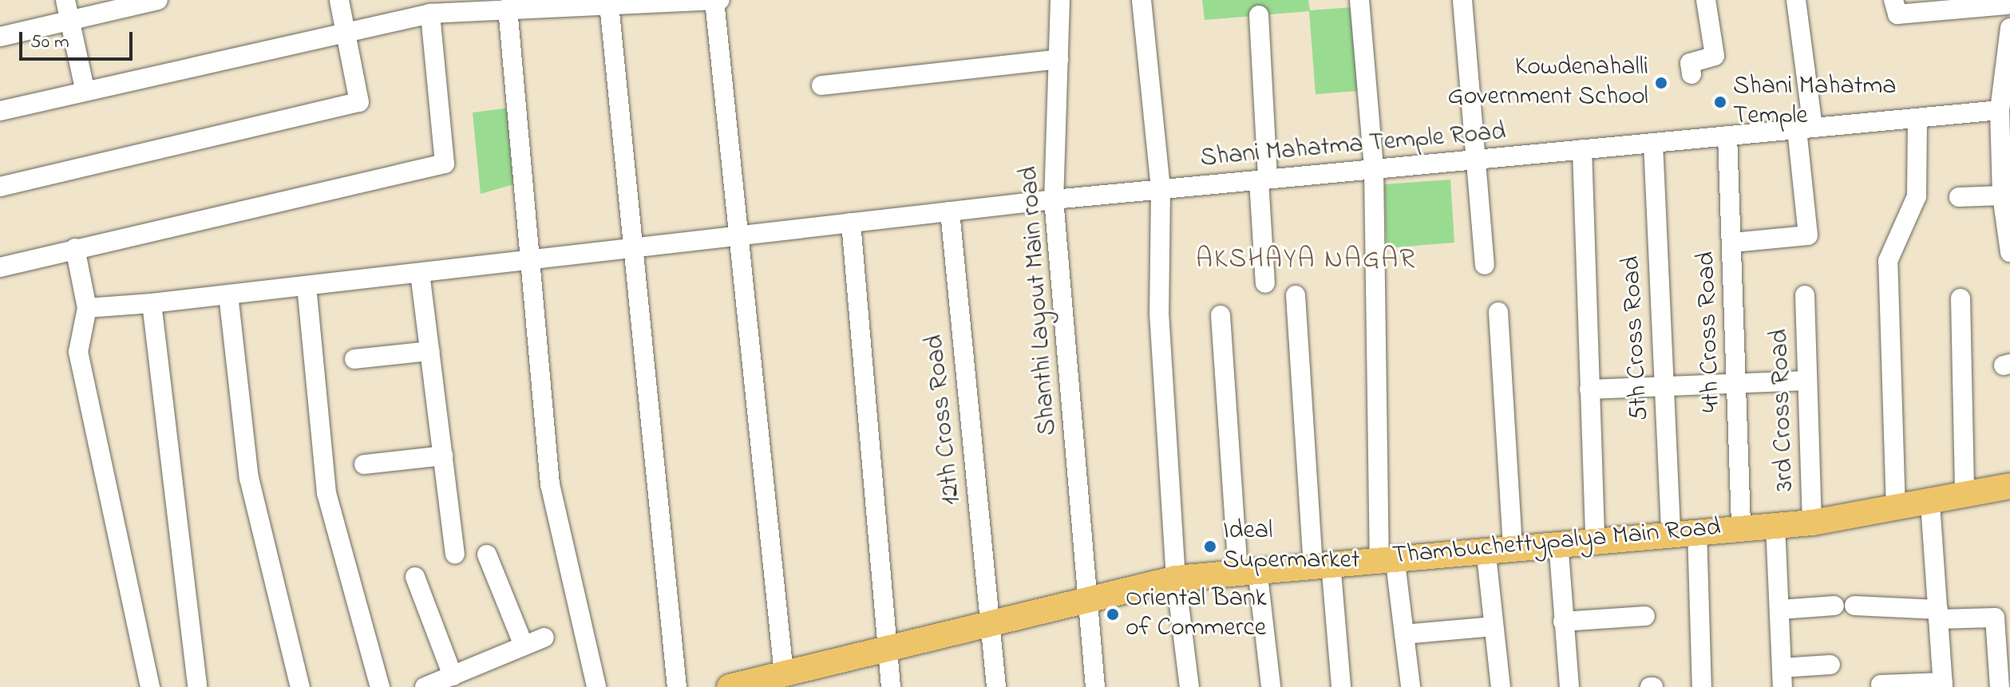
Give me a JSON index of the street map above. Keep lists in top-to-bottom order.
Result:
{
  "streets": {
    "main road": ["Thambuchettypalya Main Road"],
    "street": [
      "Shani Mahatma Temple Road",
      "Shanthi Layout Main road",
      "4th Cross Road",
      "5th Cross Road",
      "3rd Cross Road",
      "12th Cross Road"
    ]
  },
  "crossings": [
    ["Shani Mahatma Temple Road", "Shanthi Layout Main road"],
    ["Shani Mahatma Temple Road", "4th Cross Road"],
    ["Shani Mahatma Temple Road", "5th Cross Road"],
    ["Shani Mahatma Temple Road", "12th Cross Road"],
    ["Shanthi Layout Main road", "Thambuchettypalya Main Road"],
    ["4th Cross Road", "Thambuchettypalya Main Road"],
    ["5th Cross Road", "Thambuchettypalya Main Road"],
    ["3rd Cross Road", "Thambuchettypalya Main Road"],
    ["12th Cross Road", "Thambuchettypalya Main Road"]
  ],
  "districts": ["AKSHAYA NAGAR"],
  "places": [
    "Kowdenahalli Government School",
    "Shani Mahatma Temple",
    "Ideal Supermarket",
    "Oriental Bank of Commerce"
  ],
  "scale_bar": "50 m"
}
